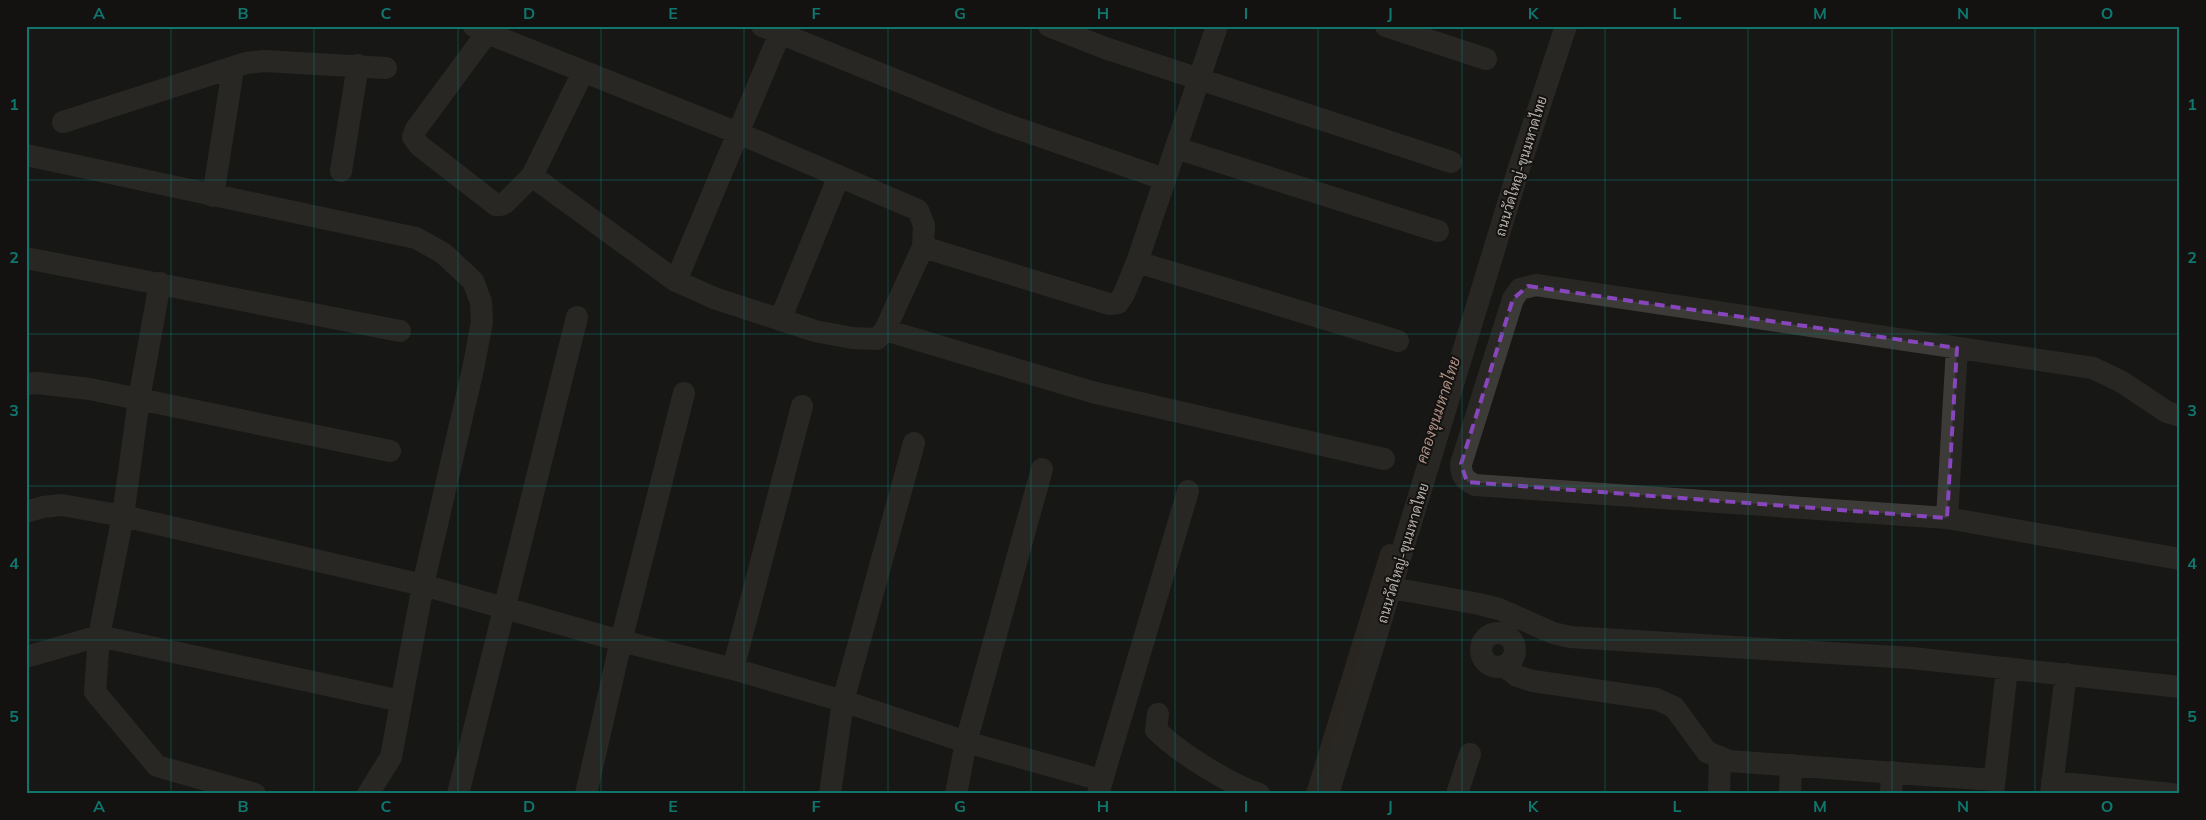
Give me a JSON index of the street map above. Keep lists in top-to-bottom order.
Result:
{
  "streets": {
    "street": ["ถนนวัดใหญ่-ขุนมหาดไทย"]
  },
  "water": ["คลองขุนมหาดไทย"],
  "grid": {
    "columns": [
      "A",
      "B",
      "C",
      "D",
      "E",
      "F",
      "G",
      "H",
      "I",
      "J",
      "K",
      "L",
      "M",
      "N",
      "O"
    ],
    "rows": [
      "1",
      "2",
      "3",
      "4",
      "5"
    ]
  }
}
